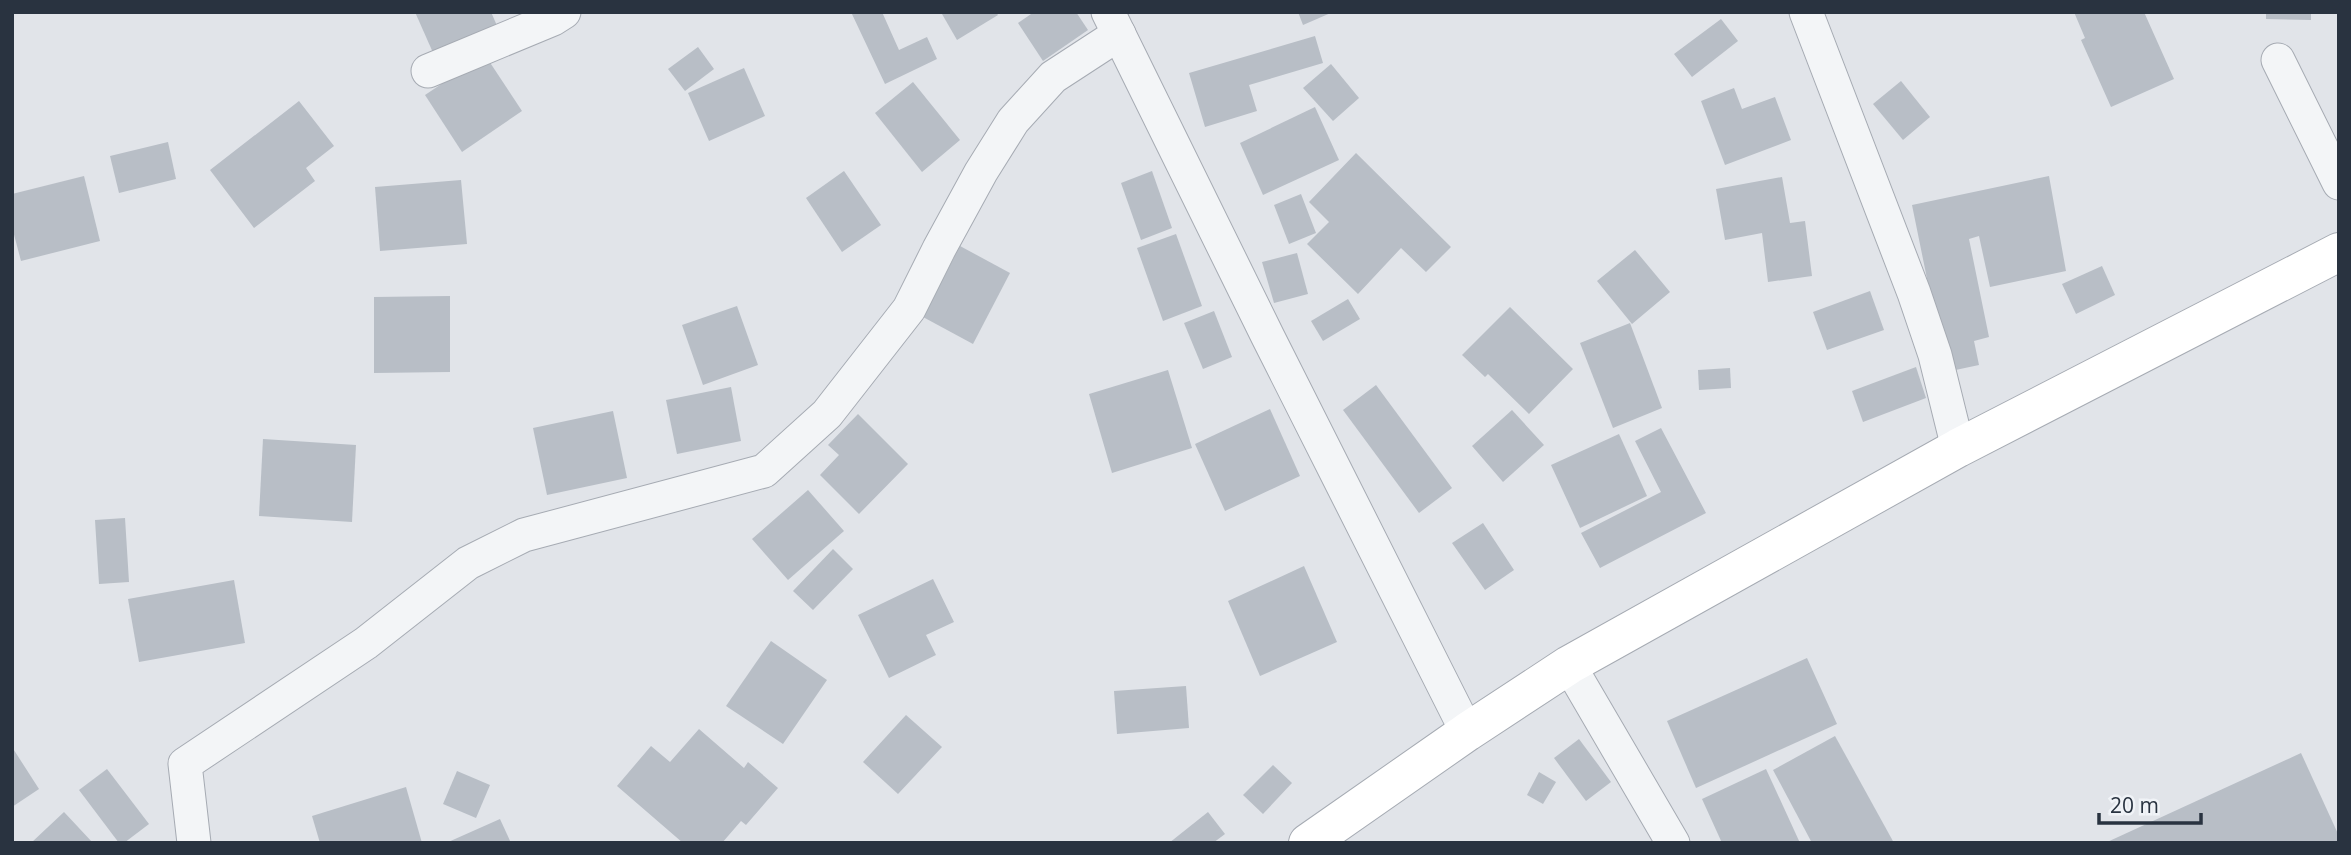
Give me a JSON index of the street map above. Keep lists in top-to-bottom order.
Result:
{
  "scale_bar": "20 m"
}
